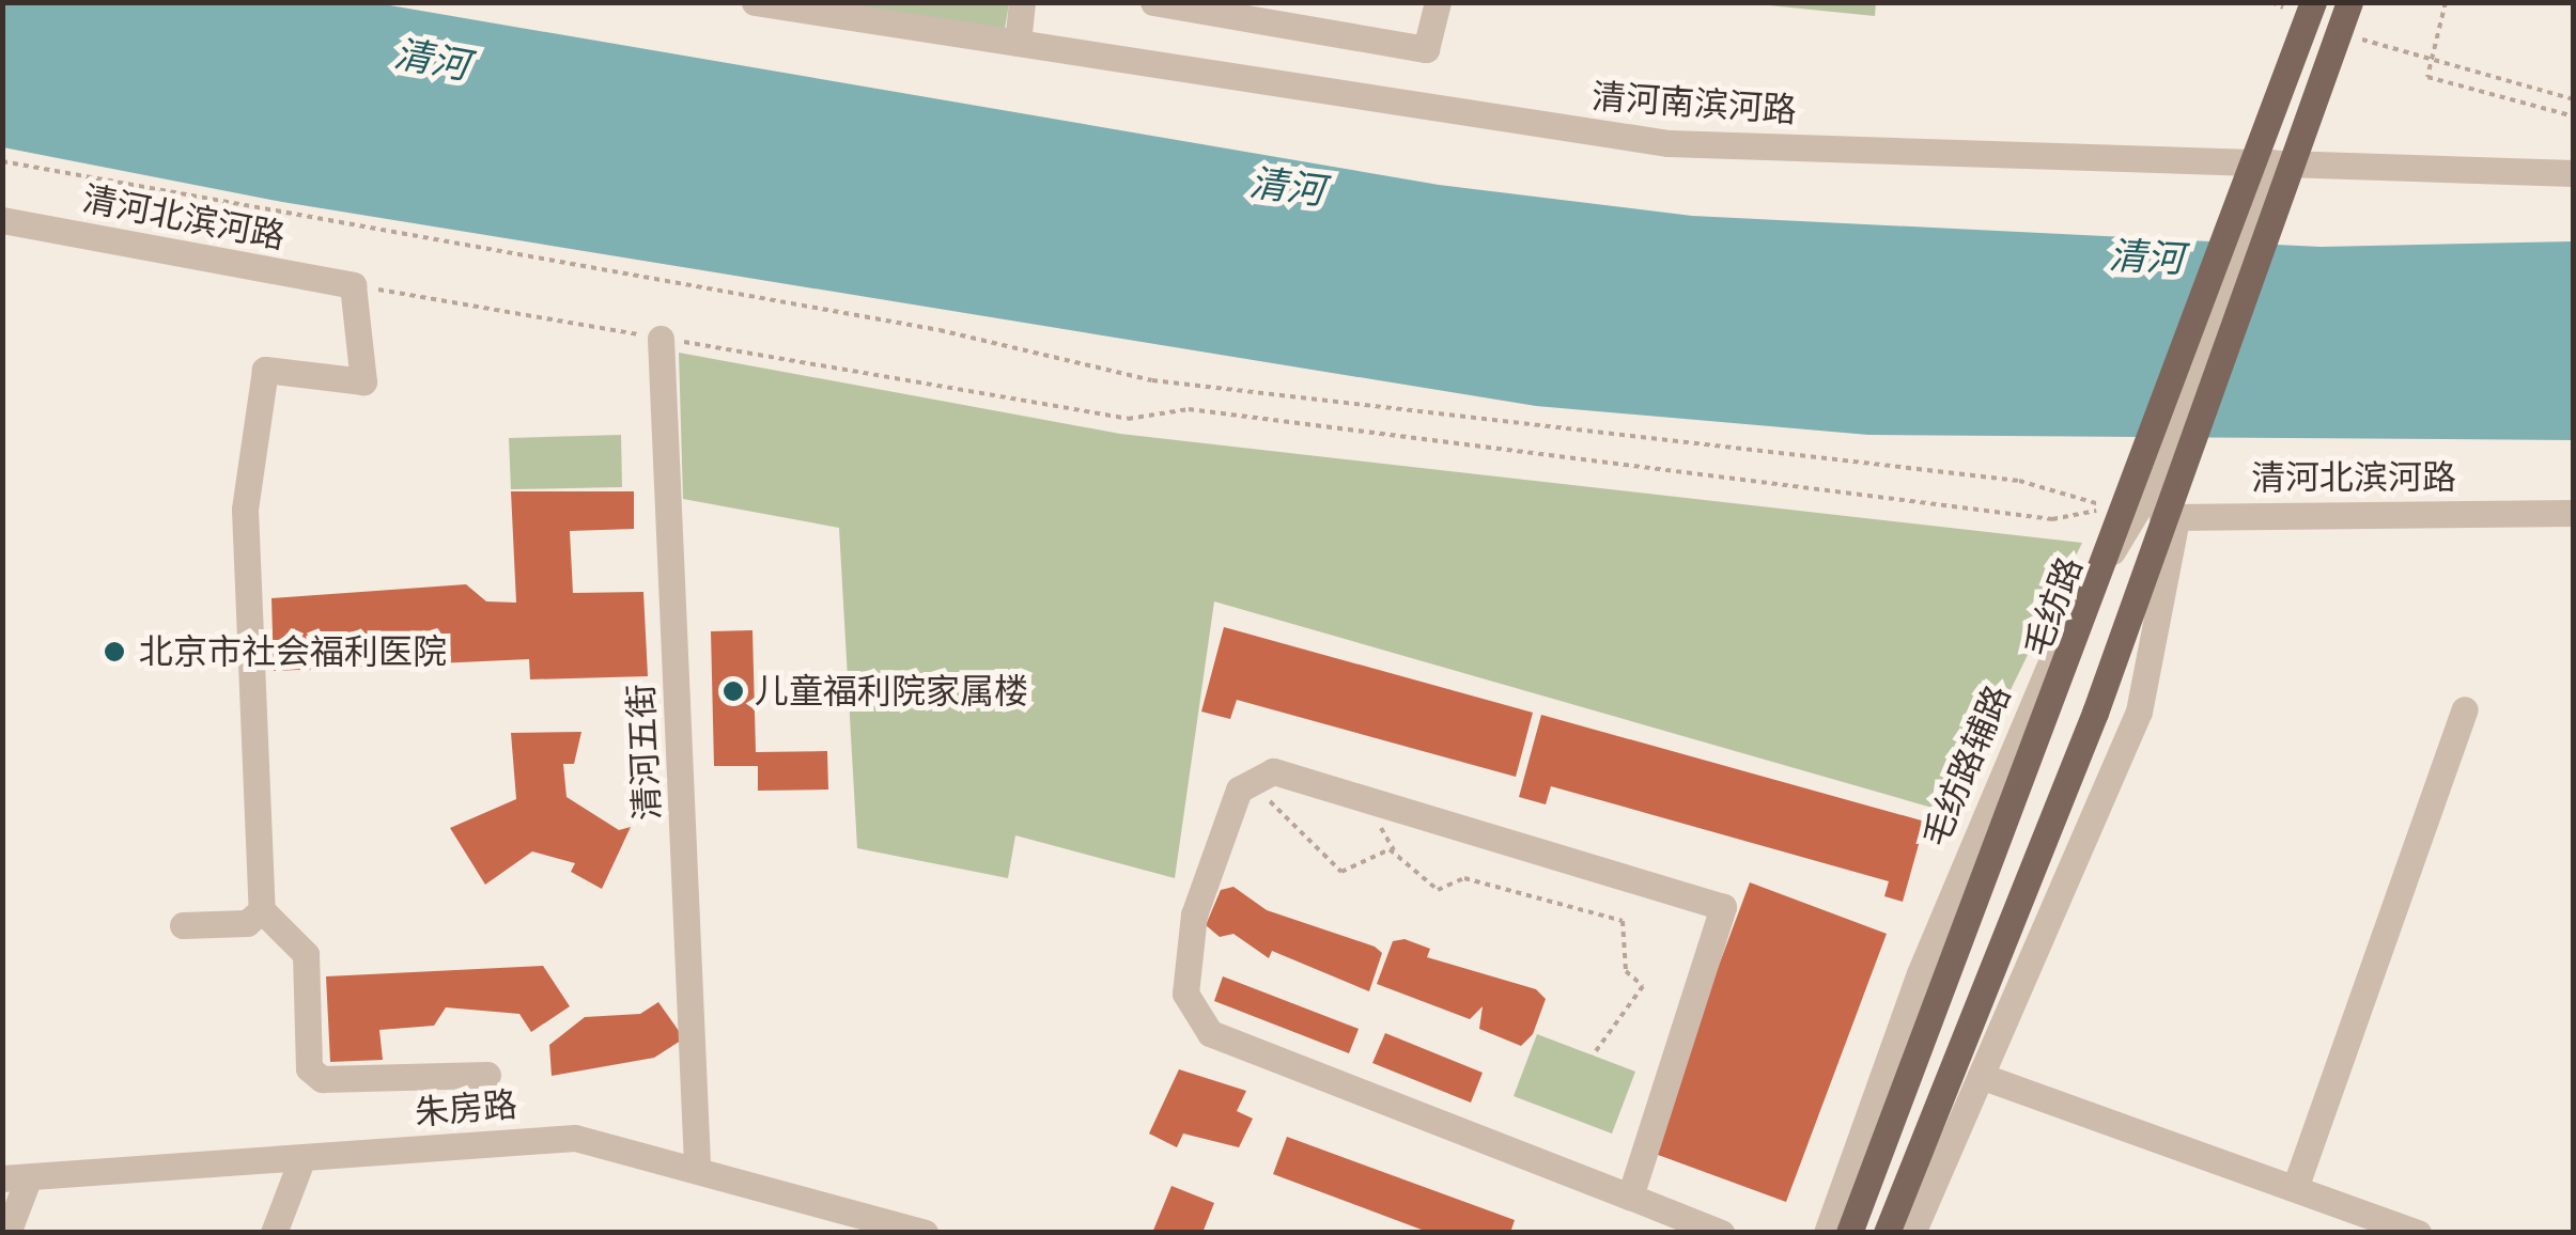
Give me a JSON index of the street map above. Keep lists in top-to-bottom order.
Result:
{
  "streets": {
    "main road": ["毛纺路"],
    "street": [
      "清河南滨河路",
      "清河北滨河路",
      "清河五街",
      "毛纺路辅路",
      "朱房路"
    ]
  },
  "crossings": [
    ["清河南滨河路", "毛纺路辅路"],
    ["清河北滨河路", "毛纺路辅路"],
    ["清河五街", "朱房路"]
  ],
  "water": ["清河"],
  "places": ["北京市社会福利医院", "儿童福利院家属楼"]
}
